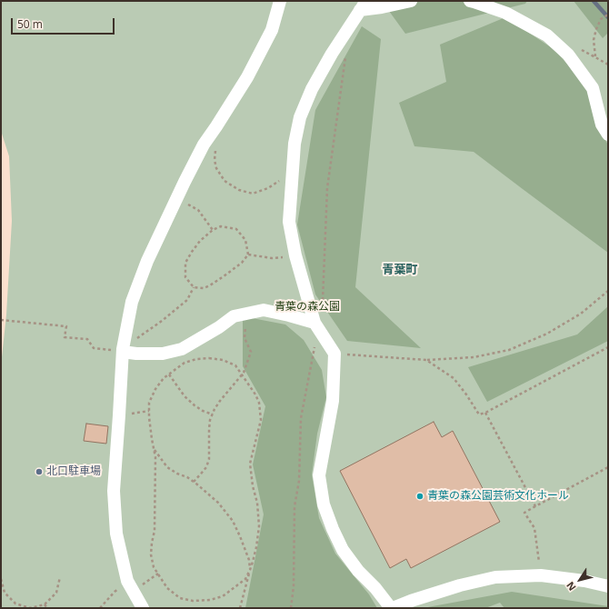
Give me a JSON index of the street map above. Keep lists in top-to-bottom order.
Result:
{
  "districts": ["青葉町"],
  "parks": ["青葉の森公園"],
  "places": ["北口駐車場", "青葉の森公園芸術文化ホール"],
  "scale_bar": "50 m",
  "north": "bottom left"
}
